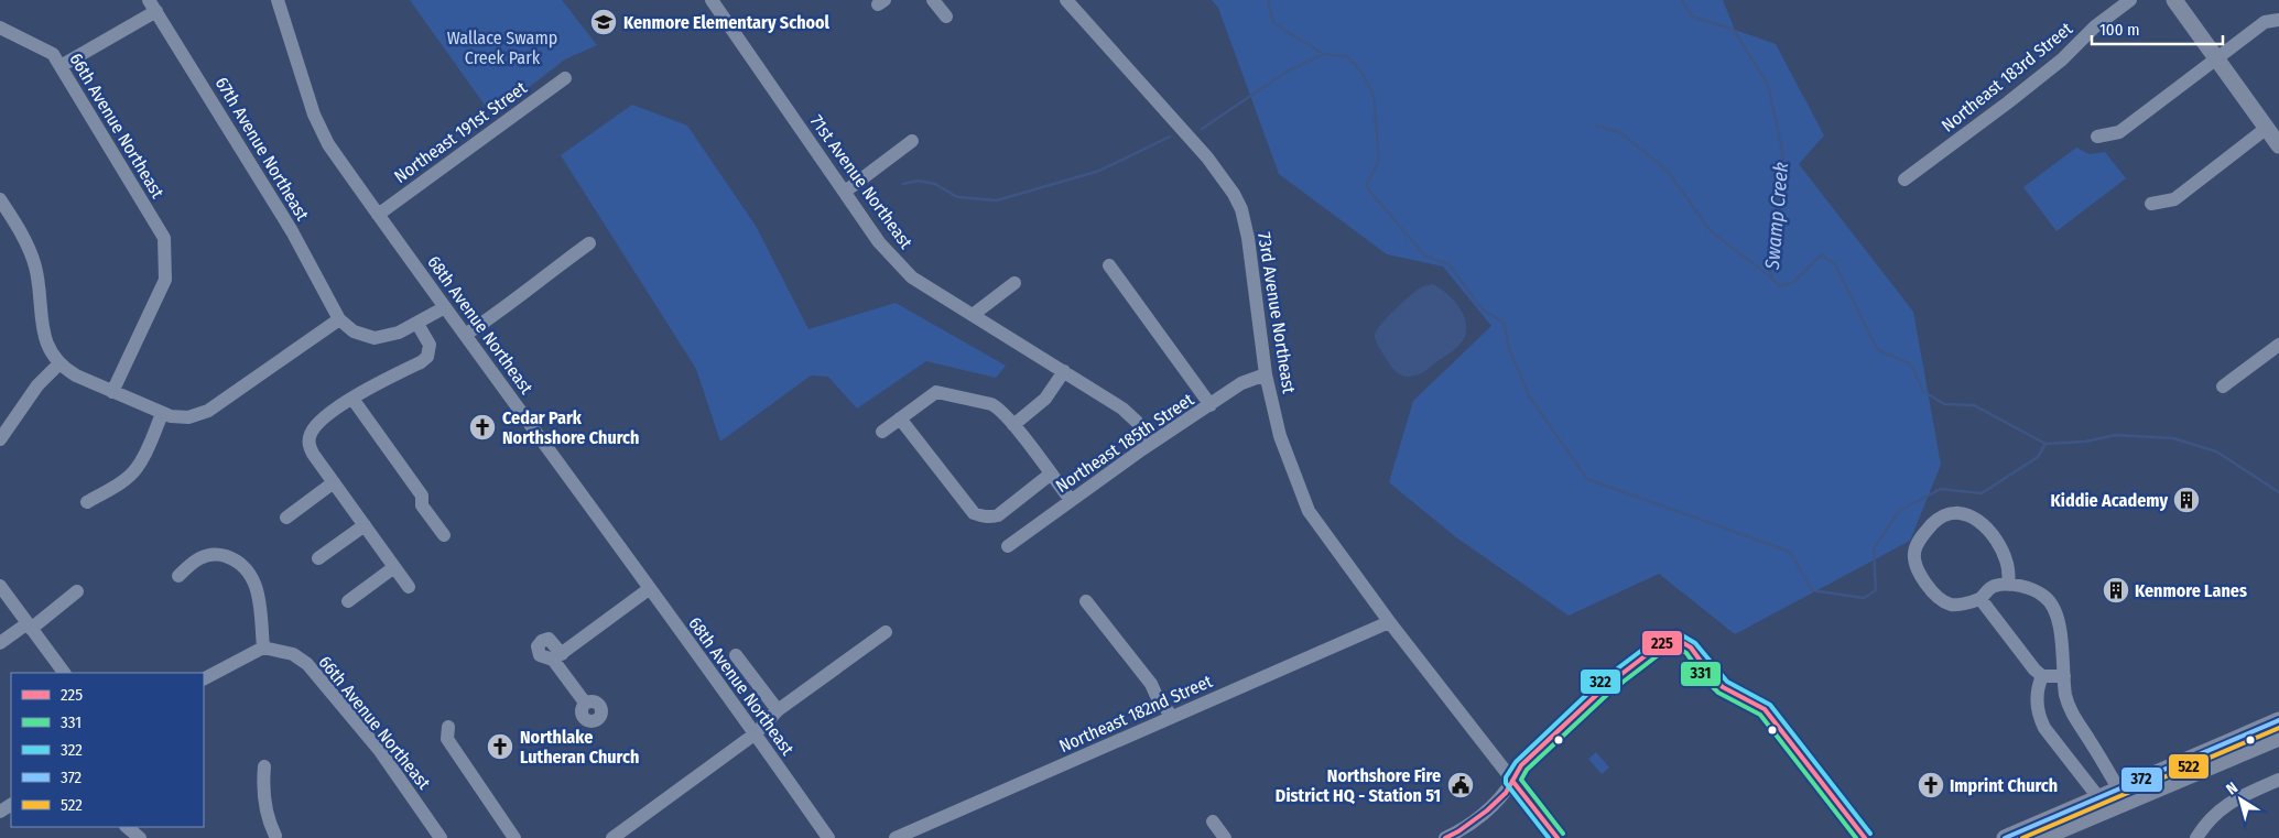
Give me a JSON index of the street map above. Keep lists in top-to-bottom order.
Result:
{
  "streets": {
    "street": [
      "Northeast 183rd Street",
      "66th Avenue Northeast",
      "Northeast 191st Street",
      "67th Avenue Northeast",
      "71st Avenue Northeast",
      "73rd Avenue Northeast",
      "68th Avenue Northeast",
      "Northeast 185th Street",
      "Northeast 182nd Street"
    ]
  },
  "crossings": [
    ["Northeast 191st Street", "68th Avenue Northeast"],
    ["71st Avenue Northeast", "Northeast 185th Street"],
    ["73rd Avenue Northeast", "Northeast 185th Street"],
    ["73rd Avenue Northeast", "Northeast 182nd Street"]
  ],
  "water": ["Swamp Creek"],
  "parks": ["Wallace Swamp Creek Park"],
  "places": {
    "school or university": ["Kenmore Elementary School"],
    "church": ["Cedar Park Northshore Church", "Northlake Lutheran Church", "Imprint Church"],
    "building": ["Kiddie Academy", "Kenmore Lanes"],
    "public building": ["Northshore Fire District HQ - Station 51"]
  },
  "lines": [
    "transit line 322",
    "transit line 225",
    "transit line 331",
    "transit line 372",
    "transit line 522"
  ],
  "legend": [
    "225",
    "331",
    "322",
    "372",
    "522"
  ],
  "scale_bar": "100 m",
  "north": "top left"
}
